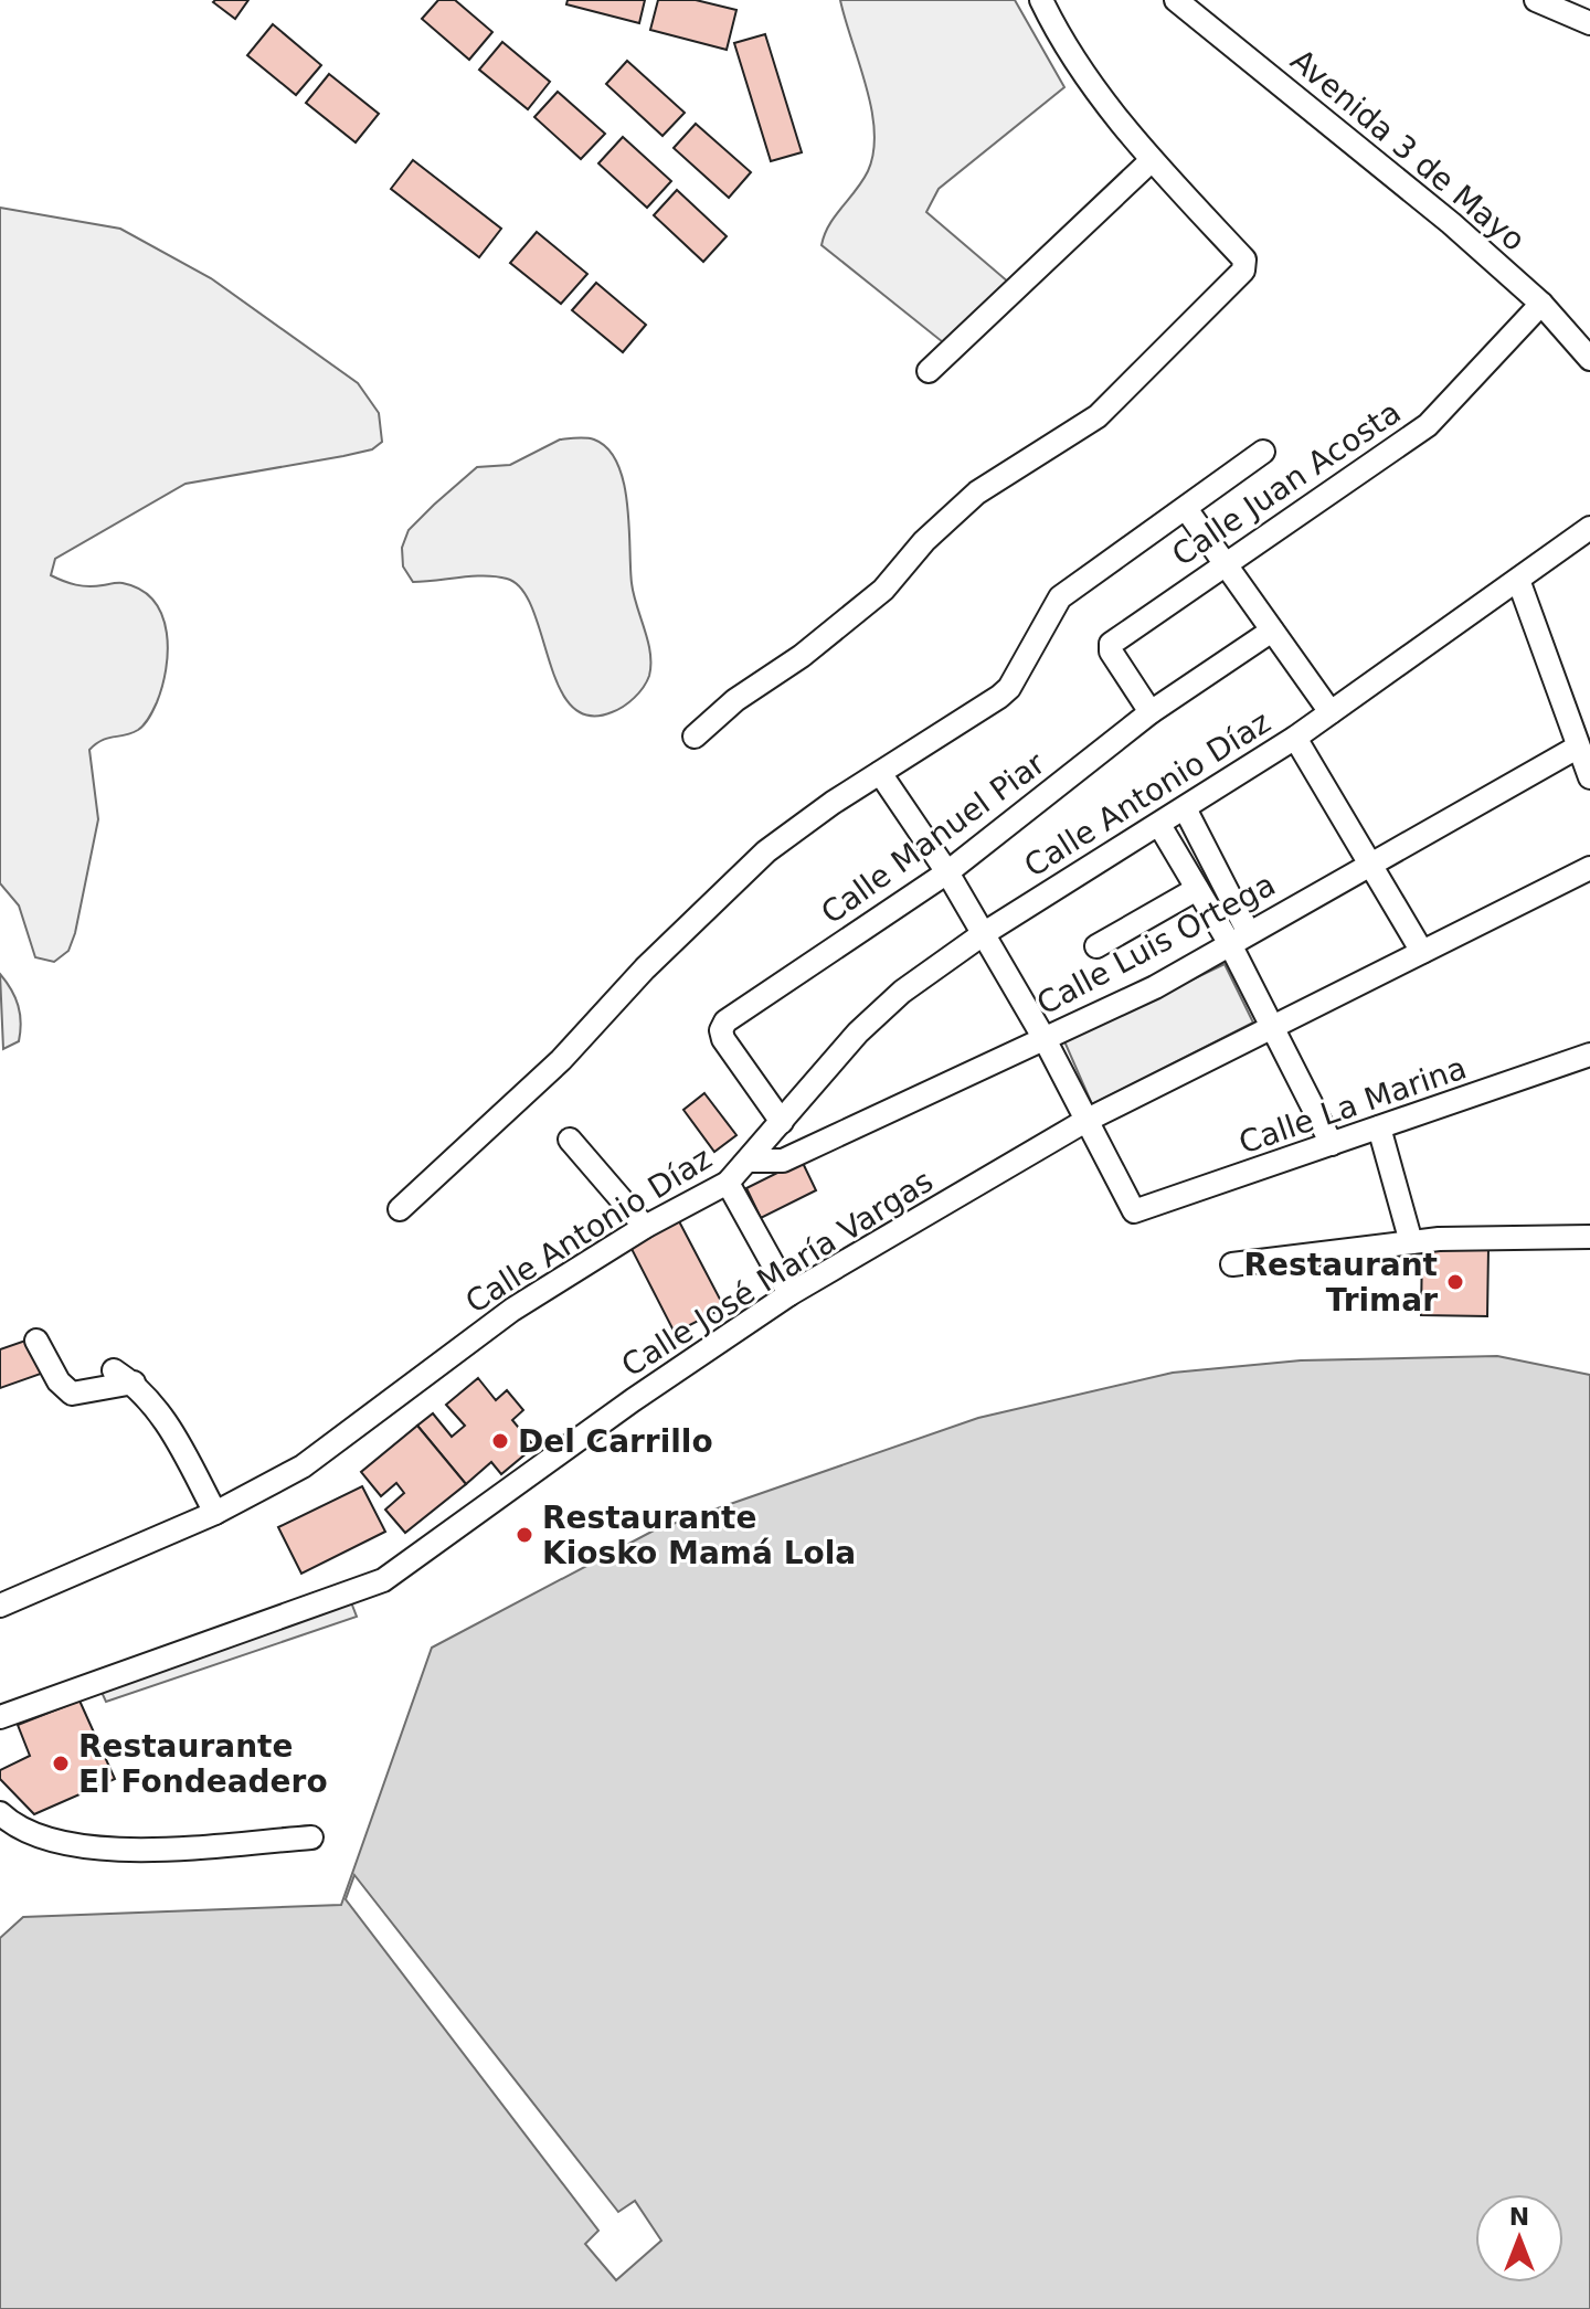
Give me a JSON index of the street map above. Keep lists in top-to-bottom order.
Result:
{
  "streets": {
    "street": [
      "Avenida 3 de Mayo",
      "Calle Juan Acosta",
      "Calle Antonio Díaz",
      "Calle Manuel Piar",
      "Calle Luis Ortega",
      "Calle La Marina",
      "Calle José María Vargas"
    ]
  },
  "crossings": [
    ["Avenida 3 de Mayo", "Calle Juan Acosta"],
    ["Calle Juan Acosta", "Calle Manuel Piar"],
    ["Calle Antonio Díaz", "Calle Manuel Piar"],
    ["Calle Antonio Díaz", "Calle Luis Ortega"],
    ["Calle La Marina", "Calle José María Vargas"]
  ],
  "places": [
    "Restaurant Trimar",
    "Del Carrillo",
    "Restaurante Kiosko Mamá Lola",
    "Restaurante El Fondeadero"
  ],
  "north": "top"
}
